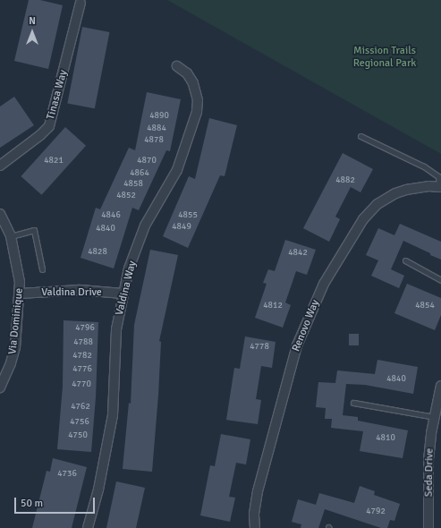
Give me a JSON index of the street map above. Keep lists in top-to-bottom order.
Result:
{
  "streets": {
    "street": [
      "Tinasa Way",
      "Valdina Way",
      "Valdina Drive",
      "Via Dominique",
      "Renovo Way",
      "Seda Drive"
    ]
  },
  "crossings": [
    ["Valdina Way", "Valdina Drive"],
    ["Valdina Drive", "Via Dominique"]
  ],
  "parks": ["Mission Trails Regional Park"],
  "house_numbers": [
    "4890",
    "4884",
    "4878",
    "4821",
    "4870",
    "4864",
    "4882",
    "4858",
    "4852",
    "4846",
    "4855",
    "4849",
    "4840",
    "4828",
    "4842",
    "4812",
    "4854",
    "4796",
    "4788",
    "4778",
    "4782",
    "4776",
    "4840",
    "4770",
    "4762",
    "4756",
    "4750",
    "4810",
    "4736",
    "4792"
  ],
  "scale_bar": "50 m",
  "north": "top"
}
